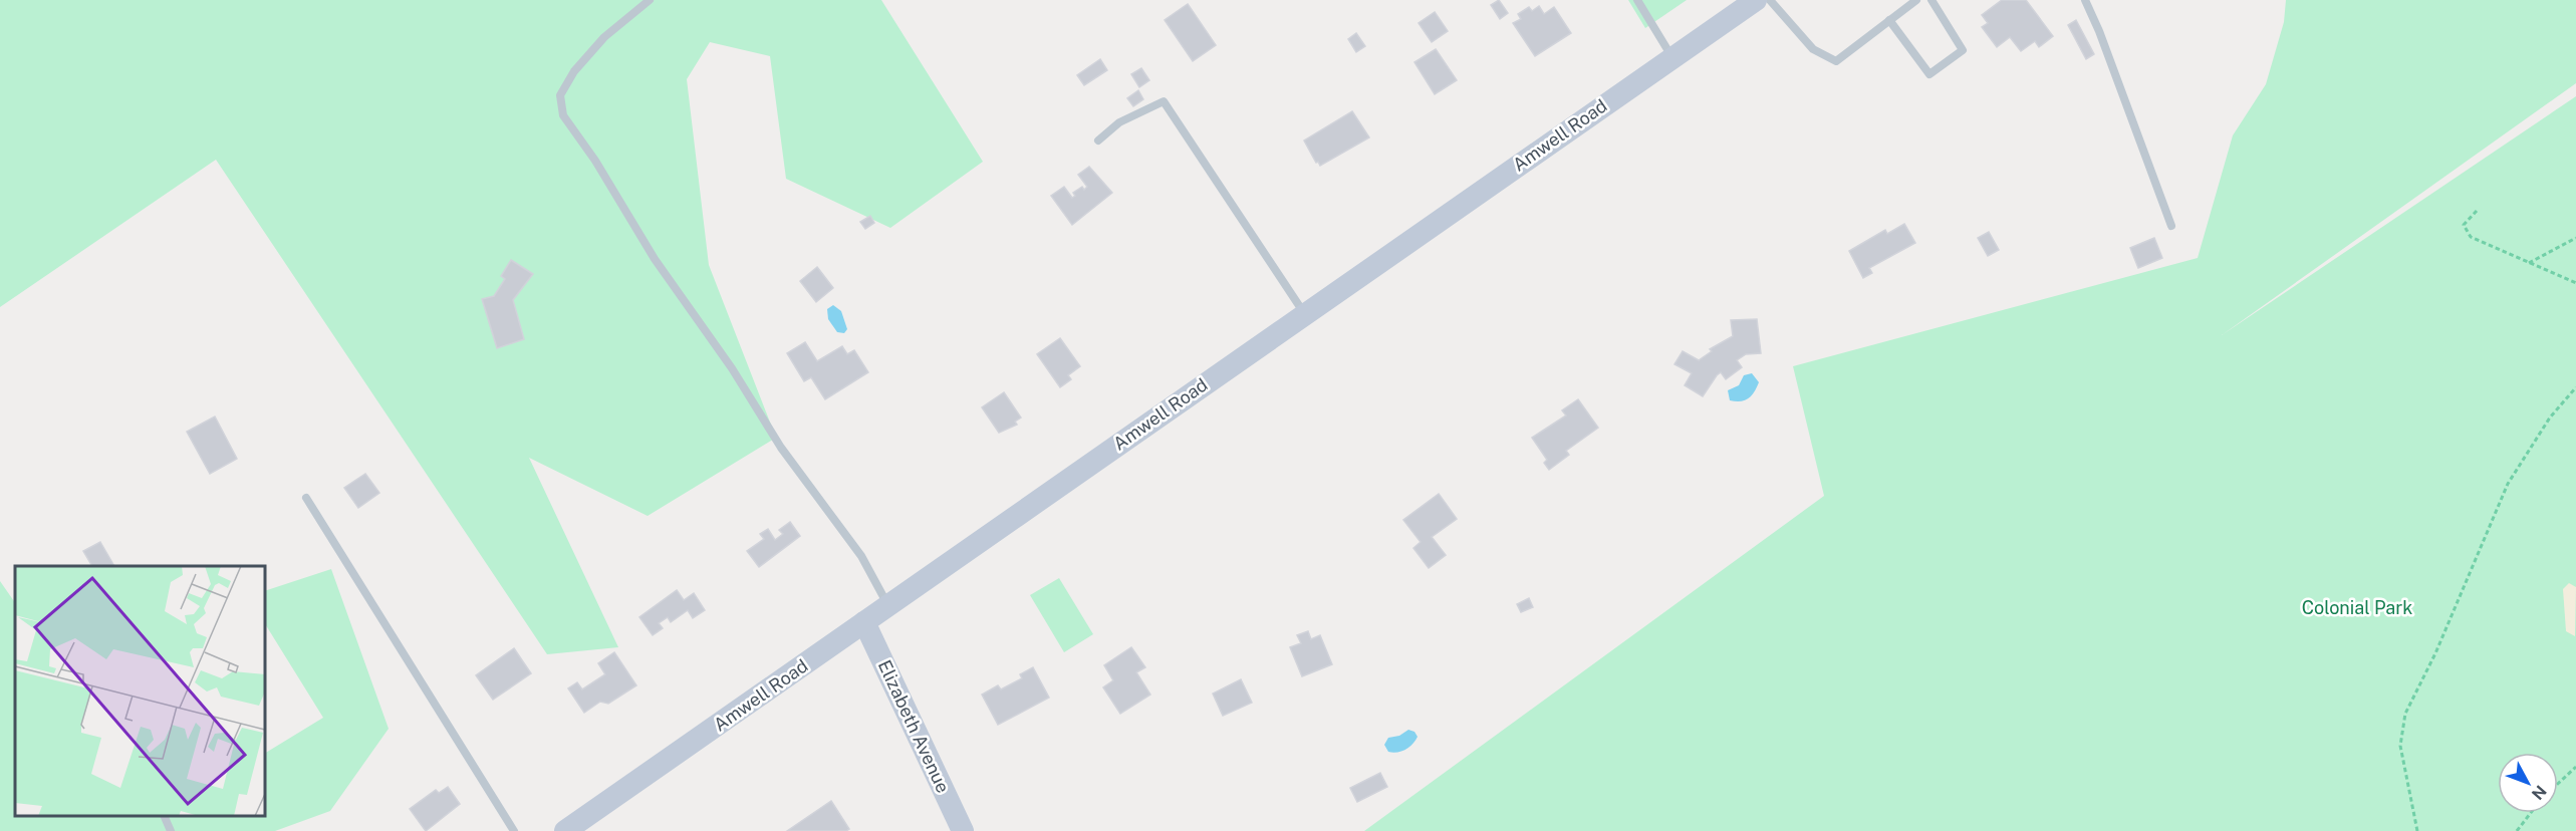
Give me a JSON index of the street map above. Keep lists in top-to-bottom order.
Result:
{
  "streets": {
    "main road": ["Amwell Road", "Elizabeth Avenue"]
  },
  "crossings": [
    ["Amwell Road", "Elizabeth Avenue"]
  ],
  "parks": ["Colonial Park"],
  "north": "bottom right"
}
